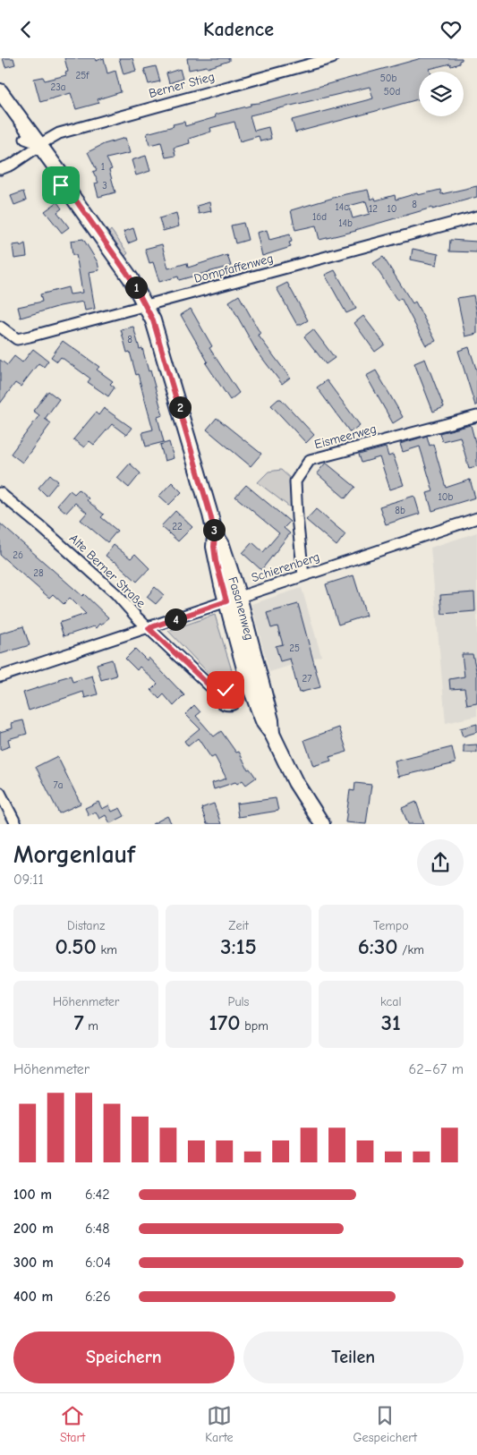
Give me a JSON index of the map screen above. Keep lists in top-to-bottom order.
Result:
{
  "streets": {
    "main road": ["Fasanenweg"],
    "street": [
      "Berner Stieg",
      "Dompfaffenweg",
      "Eismeerweg",
      "Schierenberg",
      "Alte Berner Straße"
    ]
  },
  "crossings": [
    ["Berner Stieg", "Fasanenweg"],
    ["Dompfaffenweg", "Fasanenweg"],
    ["Eismeerweg", "Schierenberg"],
    ["Schierenberg", "Alte Berner Straße"],
    ["Schierenberg", "Fasanenweg"]
  ],
  "house_numbers": [
    "25f",
    "50b",
    "23a",
    "50d",
    "1",
    "3",
    "8",
    "14c",
    "12",
    "10",
    "16d",
    "14b",
    "8",
    "10b",
    "8b",
    "22",
    "26",
    "28",
    "25",
    "27",
    "7a"
  ],
  "page": {
    "header": "Kadence",
    "pins": [
      "1",
      "2",
      "3",
      "4"
    ],
    "heading": ["Morgenlauf", "09:11"],
    "stats": [
      ["Distanz", "0.50 km"],
      ["Zeit", "3:15"],
      ["Tempo", "6:30 /km"],
      ["Höhenmeter", "7 m"],
      ["Puls", "170 bpm"],
      ["kcal", "31"]
    ],
    "chart": ["Höhenmeter", "62–67 m"],
    "list": [
      {
        "name": "100 m",
        "note": "6:42"
      },
      {
        "name": "200 m",
        "note": "6:48"
      },
      {
        "name": "300 m",
        "note": "6:04"
      },
      {
        "name": "400 m",
        "note": "6:26"
      }
    ],
    "buttons": ["Speichern", "Teilen"],
    "tabs": ["Start", "Karte", "Gespeichert"]
  }
}
